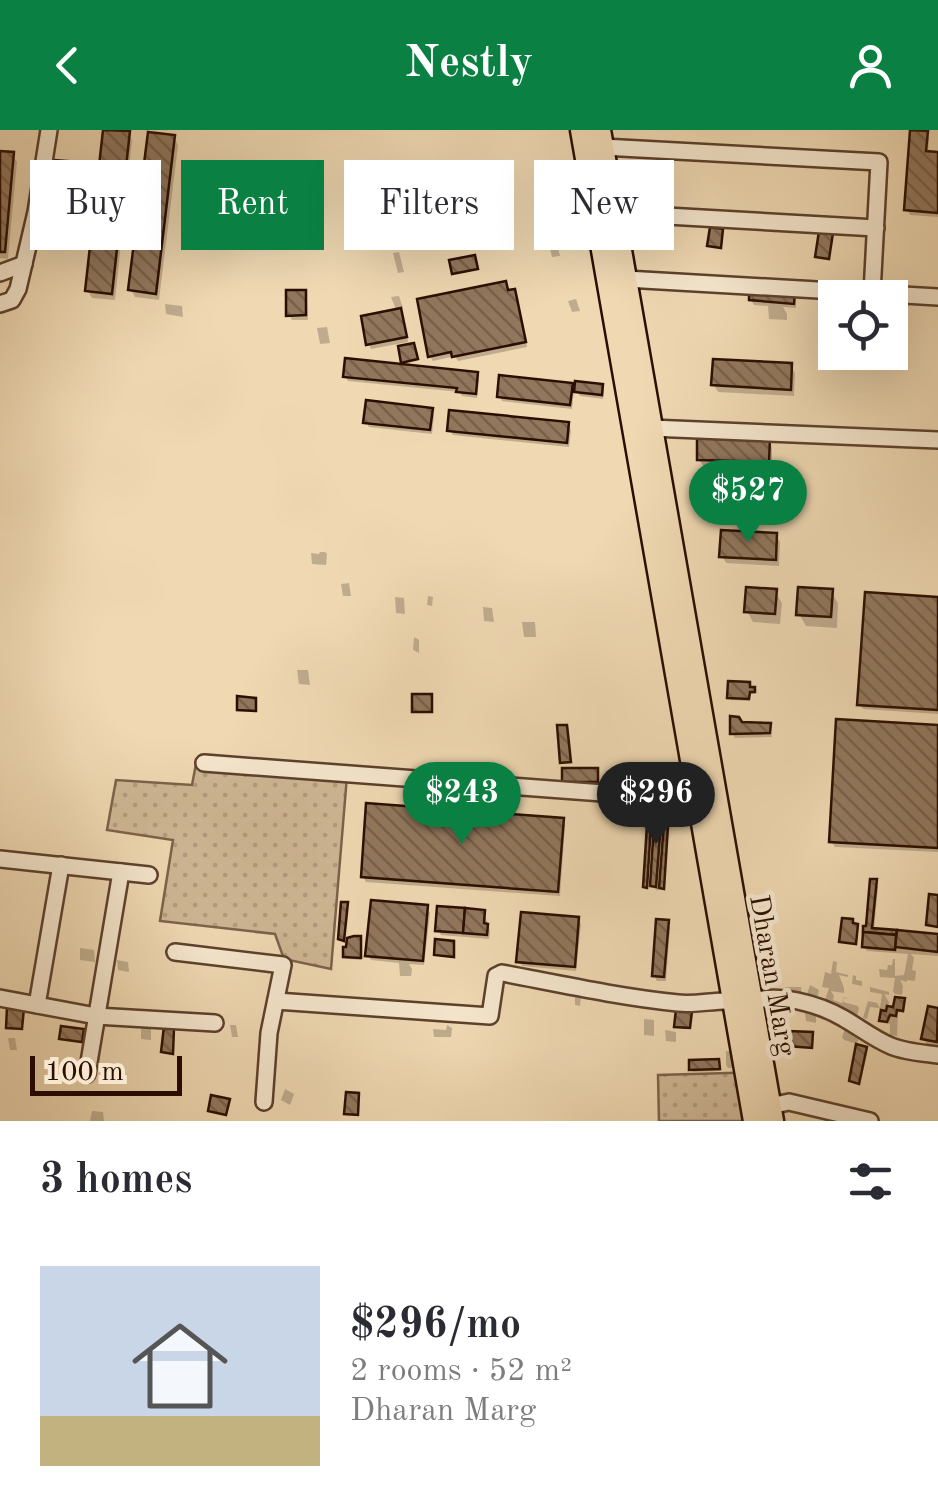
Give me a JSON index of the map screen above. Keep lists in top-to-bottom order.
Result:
{
  "streets": {
    "main road": ["Dharan Marg"]
  },
  "scale_bar": "100 m",
  "page": {
    "header": "Nestly",
    "chip": [
      "Buy",
      "Rent",
      "Filters",
      "New"
    ],
    "price": ["$527", "$243", "$296"],
    "scale": "100 m",
    "heading": "3 homes",
    "list": [
      {
        "name": "$296/mo",
        "note": "2 rooms · 52 m² · Dharan Marg"
      }
    ]
  }
}
